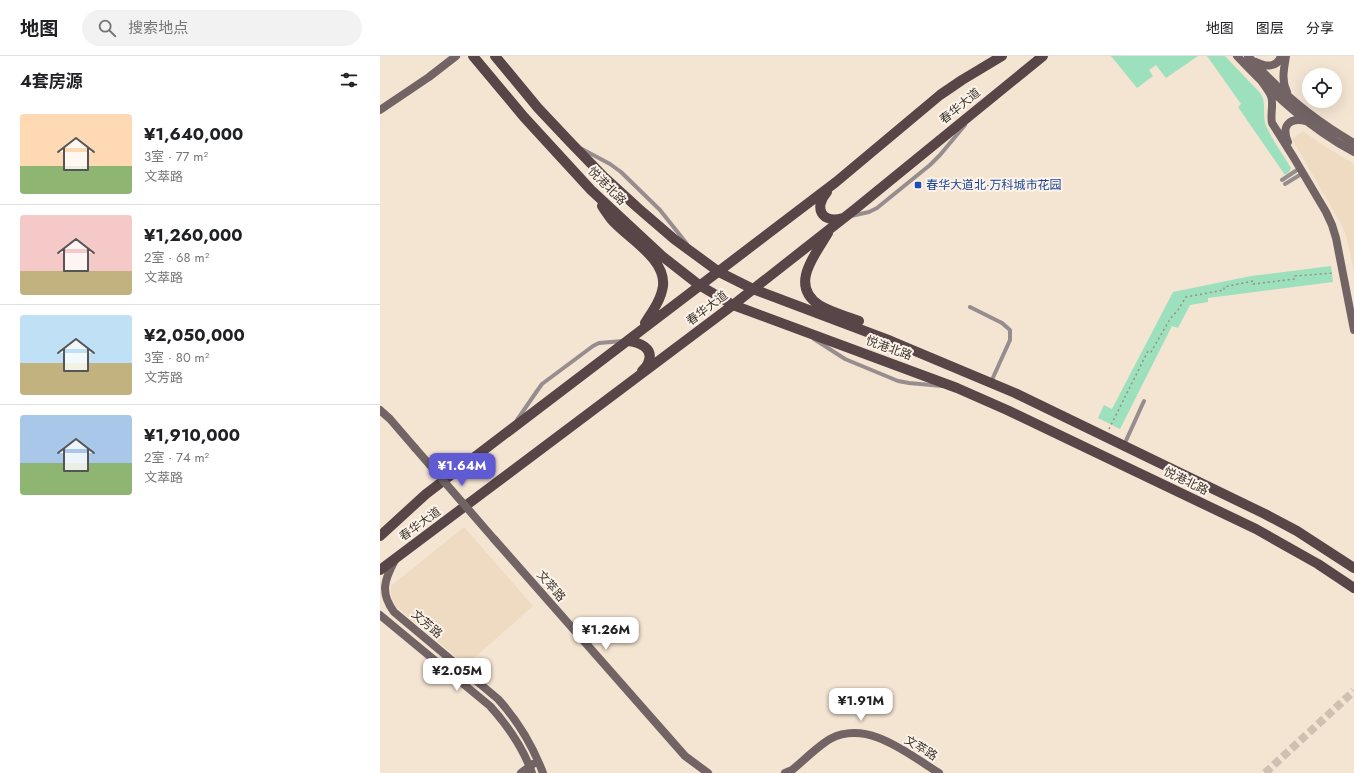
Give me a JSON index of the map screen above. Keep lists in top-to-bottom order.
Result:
{
  "streets": {
    "main road": ["春华大道", "悦港北路"],
    "street": ["文萃路", "文芳路"]
  },
  "crossings": [
    ["春华大道", "悦港北路"],
    ["春华大道", "文芳路"]
  ],
  "places": {
    "transit": ["春华大道北·万科城市花园"]
  },
  "page": {
    "header": "地图",
    "search": "搜索地点",
    "nav": ["地图", "图层", "分享"],
    "heading": "4套房源",
    "list": [
      {
        "name": "¥1,640,000",
        "note": "3室 · 77 m² · 文萃路"
      },
      {
        "name": "¥1,260,000",
        "note": "2室 · 68 m² · 文萃路"
      },
      {
        "name": "¥2,050,000",
        "note": "3室 · 80 m² · 文芳路"
      },
      {
        "name": "¥1,910,000",
        "note": "2室 · 74 m² · 文萃路"
      }
    ],
    "price": [
      "¥1.64M",
      "¥1.26M",
      "¥2.05M",
      "¥1.91M"
    ]
  }
}
